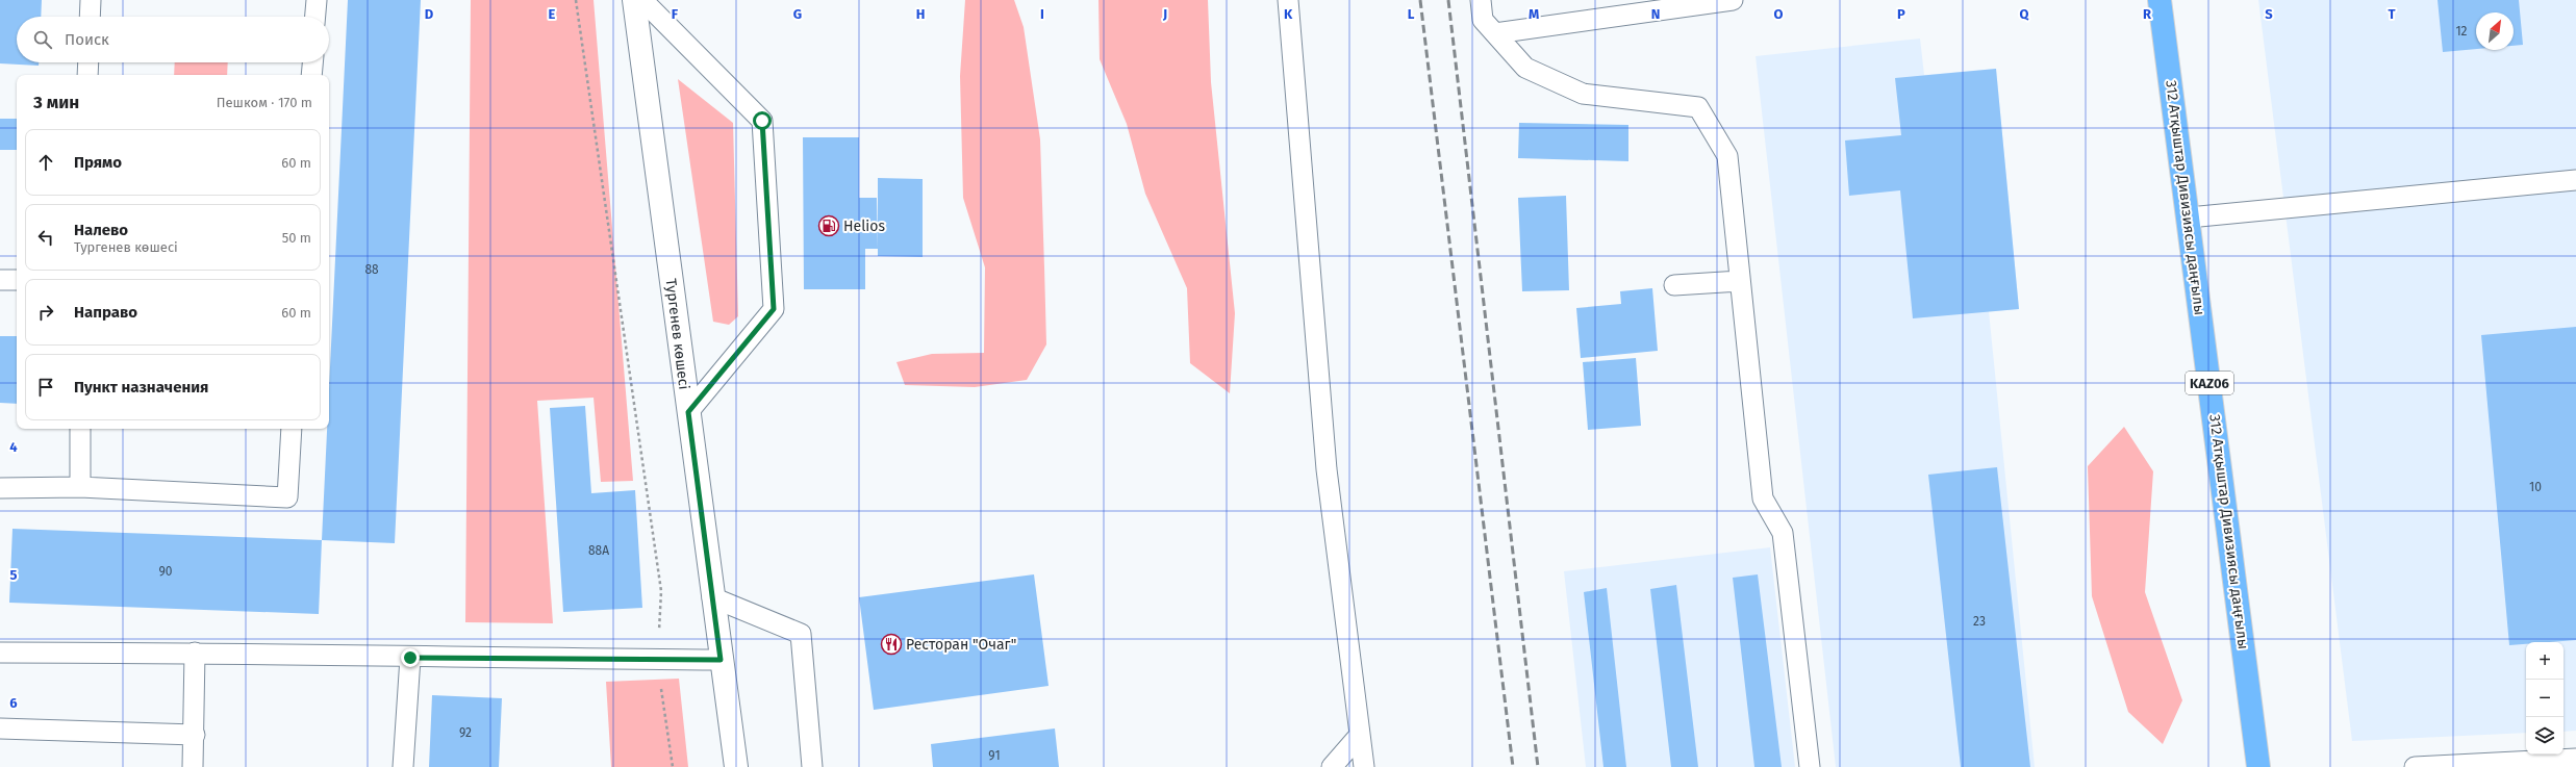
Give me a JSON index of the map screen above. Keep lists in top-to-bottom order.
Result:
{
  "streets": {
    "highway": ["312 Атқыштар Дивизиясы даңғылы", "KАZ06"],
    "main road": ["Тургенев көшесі"]
  },
  "places": {
    "fuel station": ["Helios"],
    "restaurant": ["Ресторан \"Очаг\""]
  },
  "house_numbers": [
    "12",
    "88",
    "10",
    "88А",
    "90",
    "23",
    "92",
    "91"
  ],
  "north": "top right",
  "page": {
    "search": "Поиск",
    "heading": ["3 мин", "Пешком · 170 m"],
    "list": [
      ["Прямо", "60 m"],
      ["Налево", "Тургенев көшесі", "50 m"],
      ["Направо", "60 m"],
      "Пункт назначения"
    ],
    "map_buttons": ["+", "−"]
  },
  "grid": {
    "columns": [
      "D",
      "E",
      "F",
      "G",
      "H",
      "I",
      "J",
      "K",
      "L",
      "M",
      "N",
      "O",
      "P",
      "Q",
      "R",
      "S",
      "T"
    ],
    "rows": ["4", "5", "6"]
  }
}
